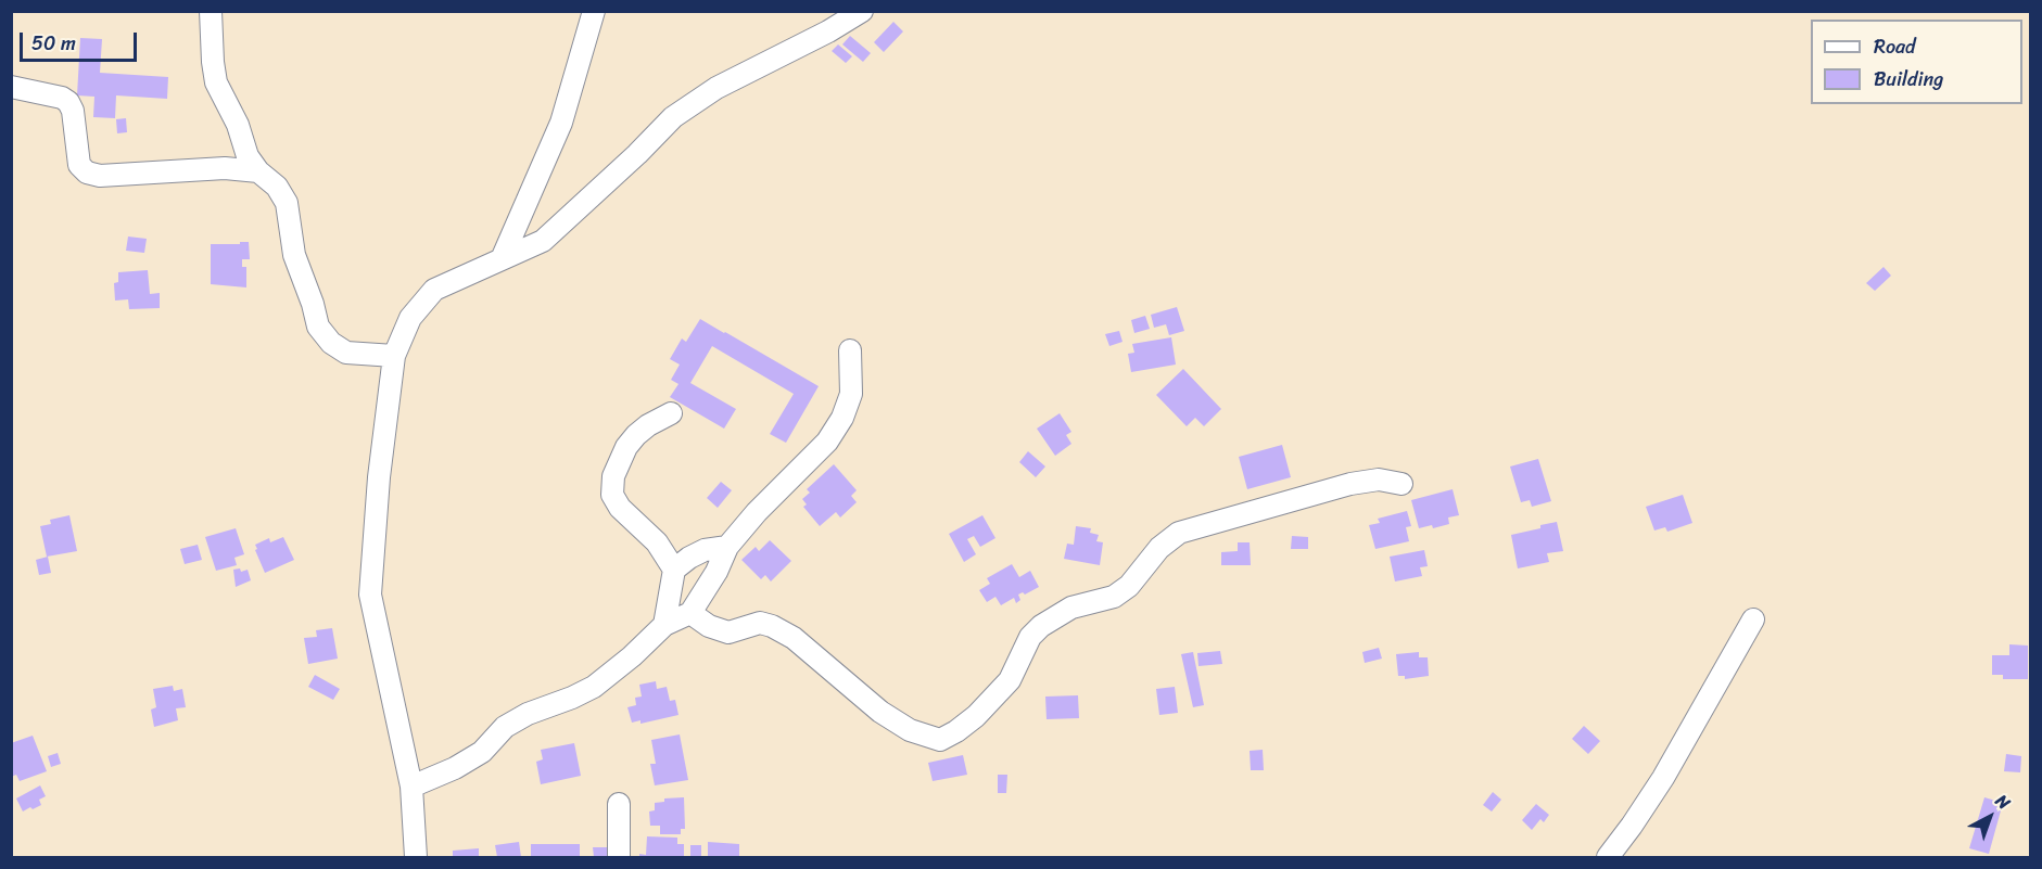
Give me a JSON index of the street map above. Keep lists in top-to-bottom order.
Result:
{
  "legend": ["Road", "Building"],
  "scale_bar": "50 m",
  "north": "top right"
}
